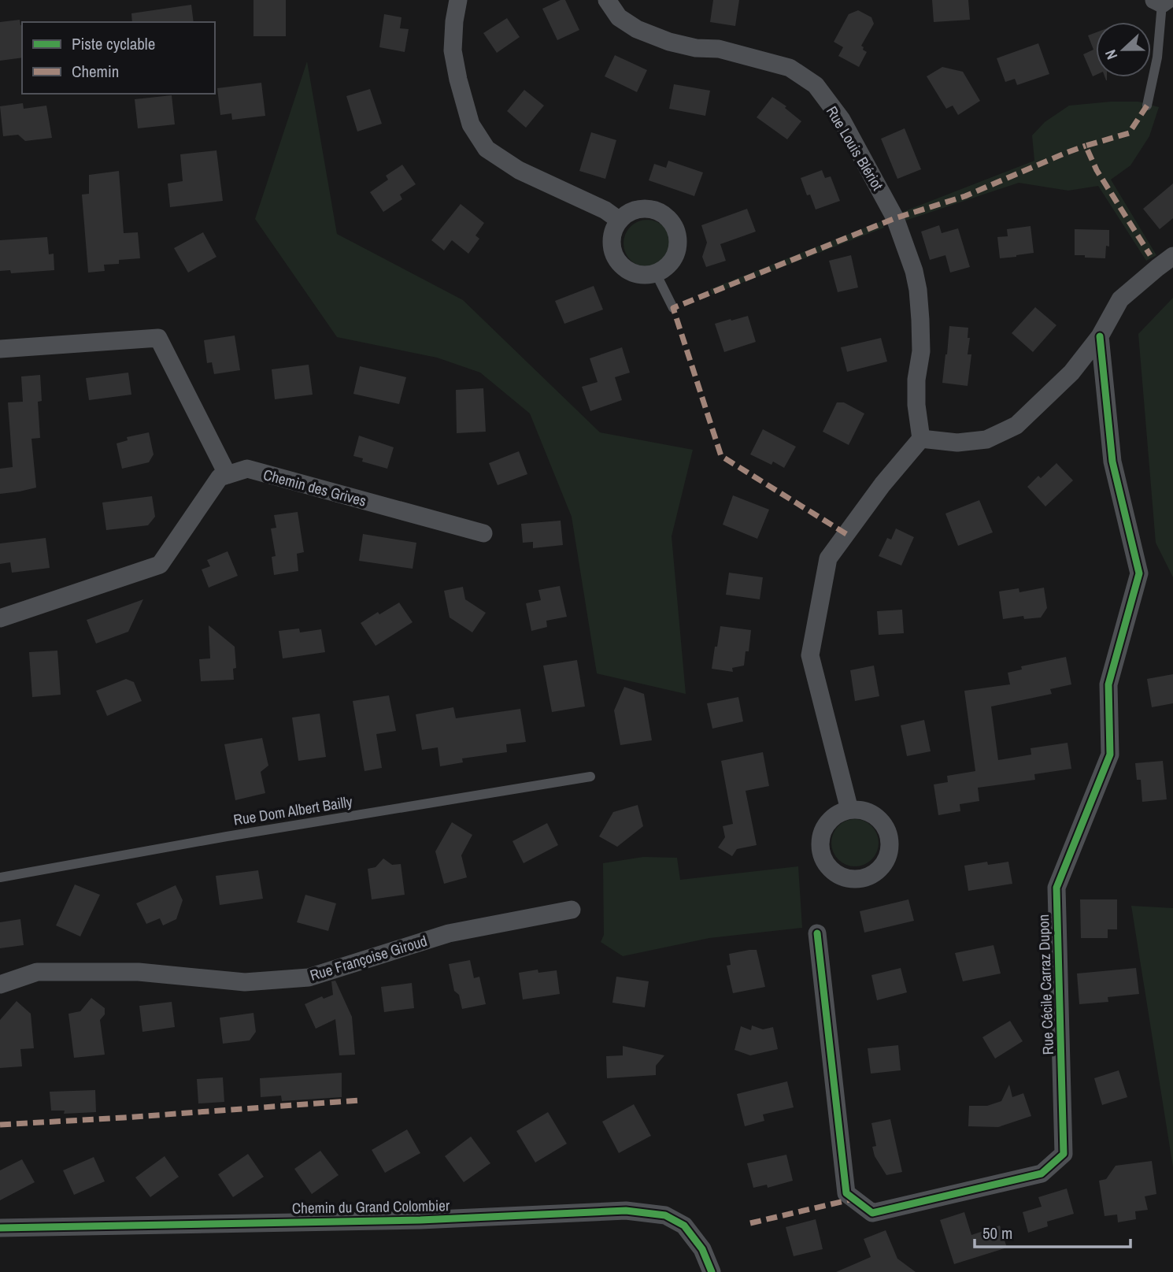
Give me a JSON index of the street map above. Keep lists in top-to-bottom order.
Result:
{
  "streets": {
    "street": [
      "Rue Louis Blériot",
      "Chemin des Grives",
      "Rue Françoise Giroud",
      "Rue Cécile Carraz Dupon",
      "Chemin du Grand Colombier"
    ],
    "lane": ["Rue Dom Albert Bailly"]
  },
  "legend": ["Piste cyclable", "Chemin"],
  "scale_bar": "50 m",
  "north": "left"
}
